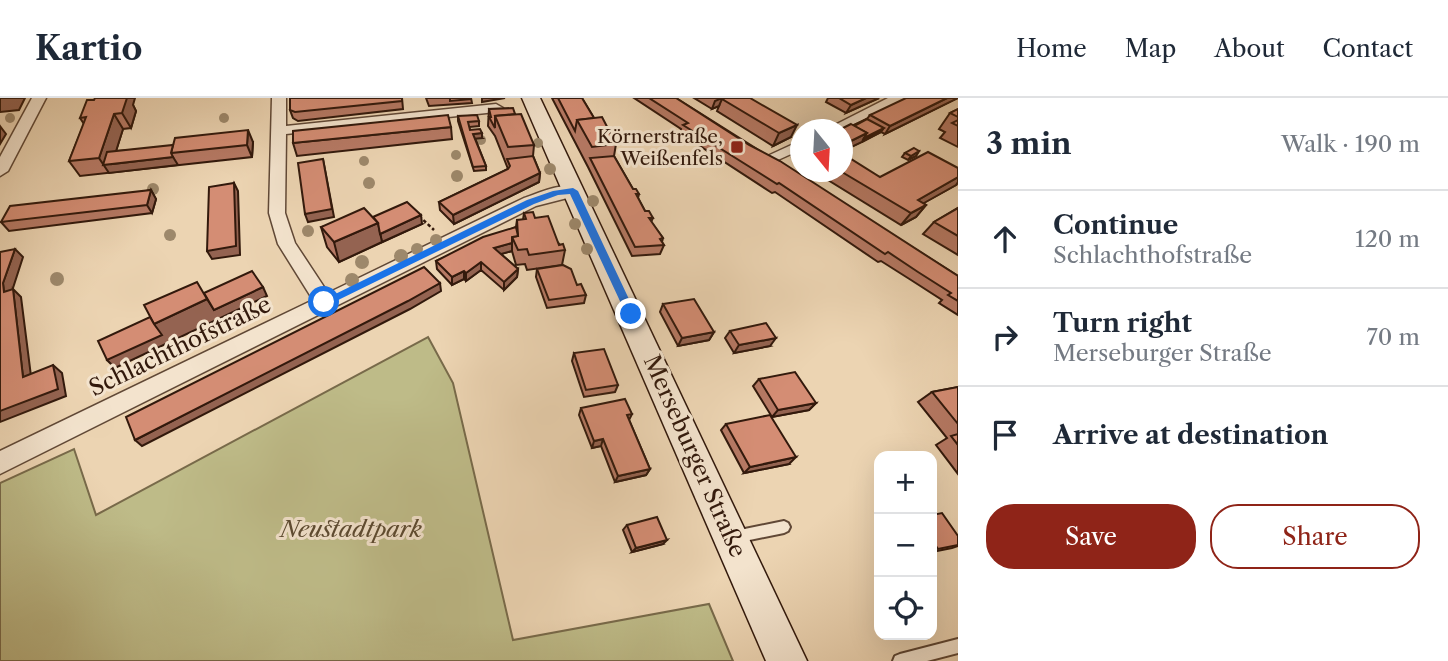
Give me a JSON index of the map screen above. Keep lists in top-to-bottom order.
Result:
{
  "streets": {
    "main road": ["Merseburger Straße"],
    "street": ["Schlachthofstraße"]
  },
  "crossings": [
    ["Schlachthofstraße", "Merseburger Straße"]
  ],
  "parks": ["Neustadtpark"],
  "places": {
    "transit": ["Körnerstraße, Weißenfels"]
  },
  "north": "bottom",
  "page": {
    "header": "Kartio",
    "nav": [
      "Home",
      "Map",
      "About",
      "Contact"
    ],
    "heading": ["3 min", "Walk · 190 m"],
    "list": [
      ["Continue", "Schlachthofstraße", "120 m"],
      ["Turn right", "Merseburger Straße", "70 m"],
      "Arrive at destination"
    ],
    "map_buttons": ["+", "−"],
    "buttons": ["Save", "Share"]
  }
}
